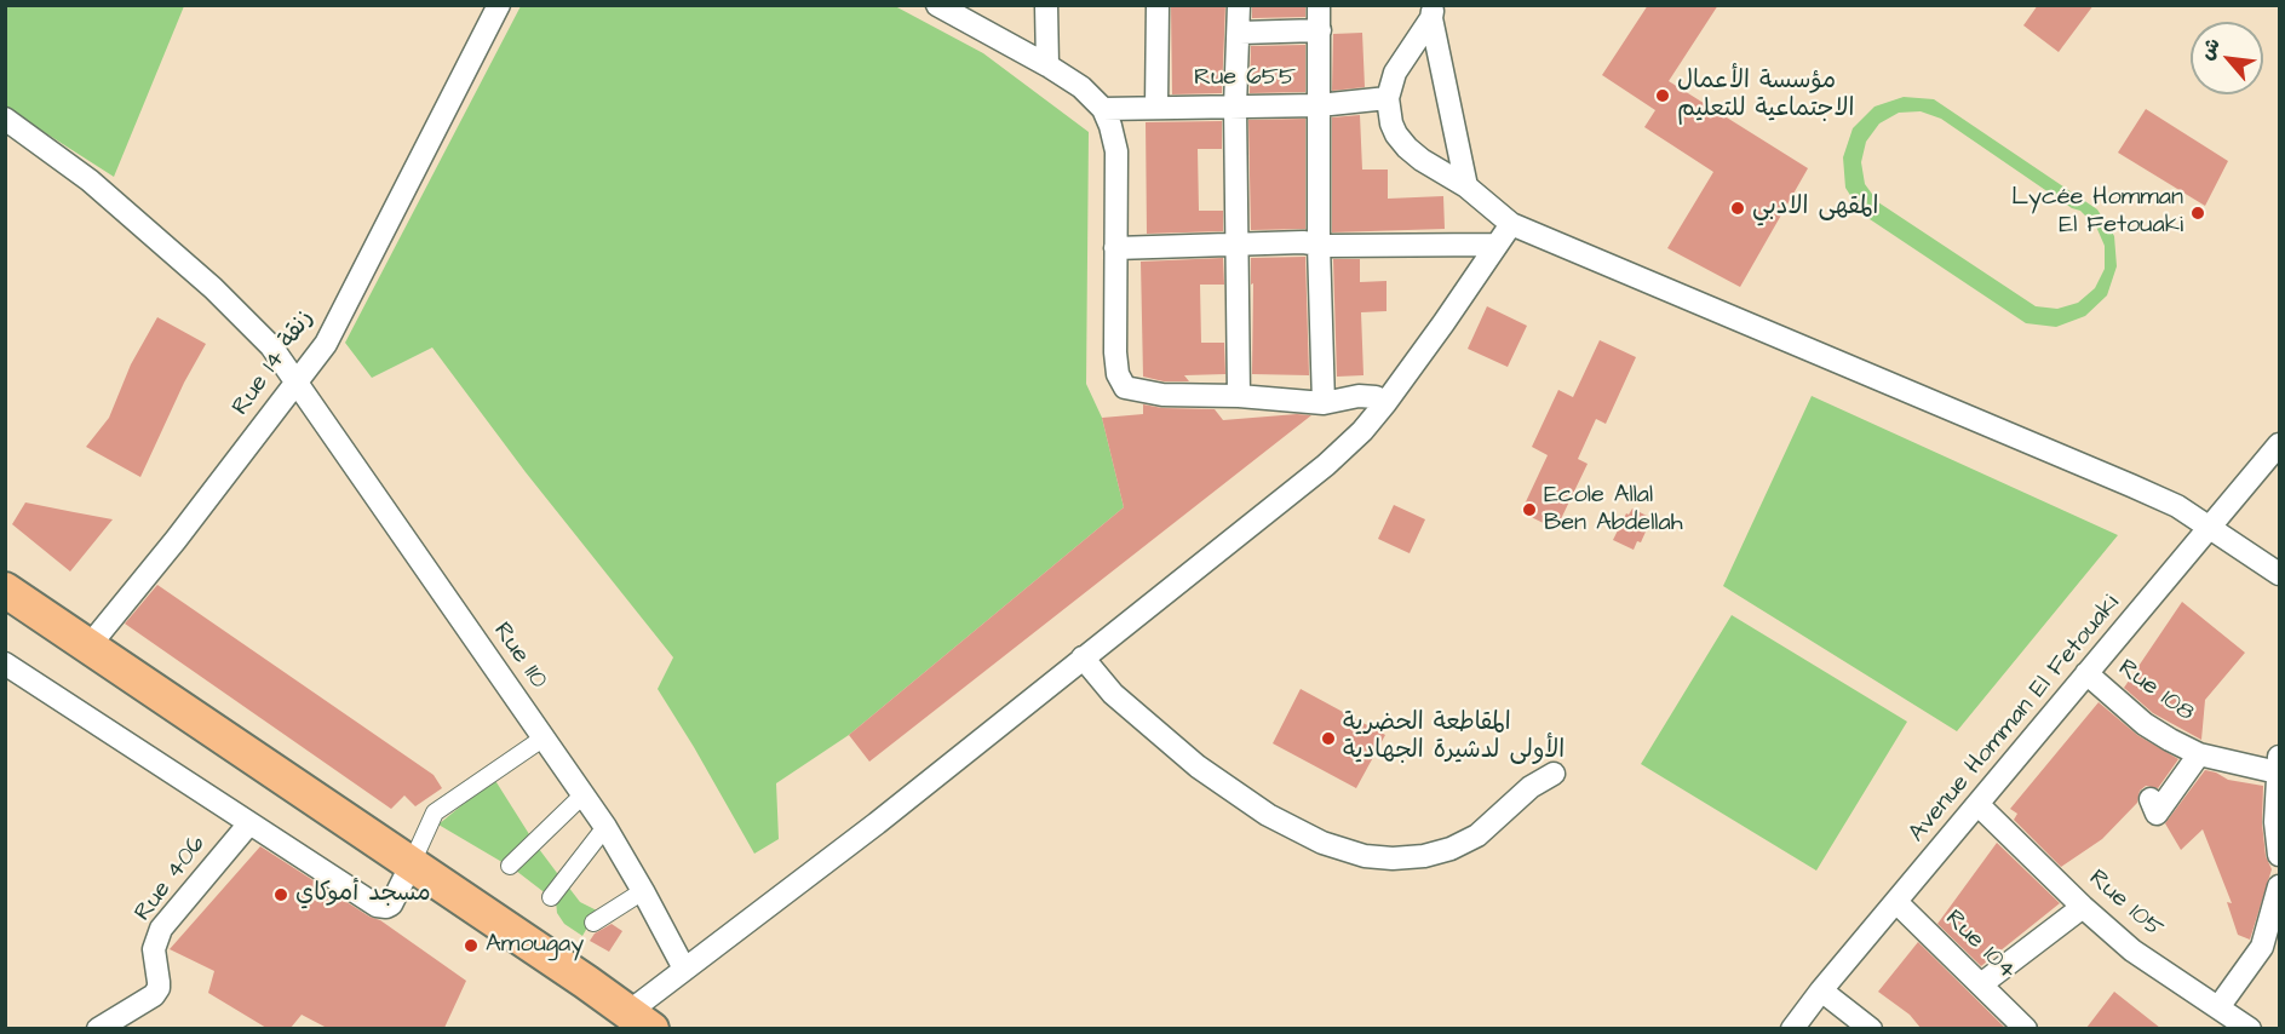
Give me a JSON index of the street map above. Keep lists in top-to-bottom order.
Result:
{
  "streets": {
    "street": [
      "Rue 655",
      "Rue 14 زنقة",
      "Rue 110",
      "Rue 108",
      "Avenue Homman El Fetouaki",
      "Rue 406",
      "Rue 105",
      "Rue 104"
    ]
  },
  "crossings": [
    ["Rue 14 زنقة", "Rue 110"],
    ["Rue 108", "Avenue Homman El Fetouaki"],
    ["Avenue Homman El Fetouaki", "Rue 105"],
    ["Avenue Homman El Fetouaki", "Rue 104"]
  ],
  "places": [
    "مؤسسة الأعمال الاجتماعية للتعليم",
    "المقهى الادبي",
    "Lycée Homman El Fetouaki",
    "Ecole Allal Ben Abdellah",
    "المقاطعة الحضرية الأولى لدشيرة الجهادية",
    "مسجد أموكاي",
    "Amougay"
  ],
  "north": "top left"
}
